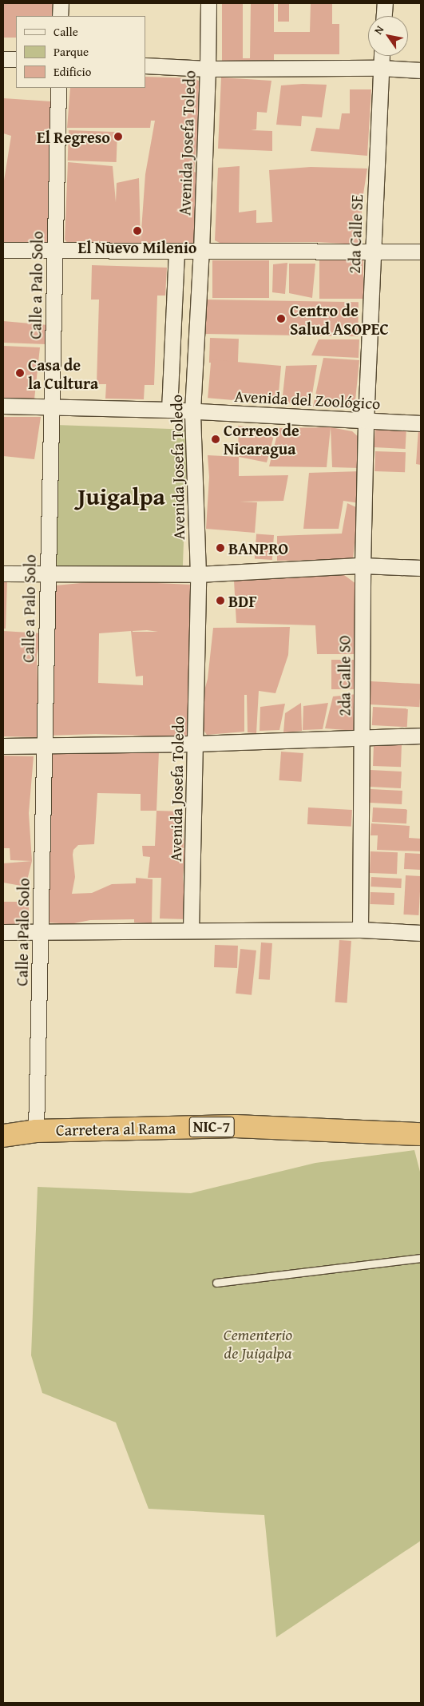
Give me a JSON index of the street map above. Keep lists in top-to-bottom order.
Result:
{
  "streets": {
    "highway": ["NIC-7", "Carretera al Rama"],
    "street": [
      "Avenida Josefa Toledo",
      "2da Calle SE",
      "Calle a Palo Solo",
      "Avenida del Zoológico",
      "2da Calle SO"
    ]
  },
  "crossings": [
    ["Avenida Josefa Toledo", "Avenida del Zoológico"],
    ["2da Calle SE", "Avenida del Zoológico"],
    ["2da Calle SE", "2da Calle SO"],
    ["Calle a Palo Solo", "Avenida del Zoológico"],
    ["Calle a Palo Solo", "Carretera al Rama"],
    ["Avenida del Zoológico", "2da Calle SO"]
  ],
  "districts": ["Juigalpa"],
  "parks": ["Cementerio de Juigalpa"],
  "places": [
    "El Regreso",
    "El Nuevo Milenio",
    "Centro de Salud ASOPEC",
    "Casa de la Cultura",
    "Correos de Nicaragua",
    "BANPRO",
    "BDF"
  ],
  "legend": ["Calle", "Parque", "Edificio"],
  "north": "top left"
}
